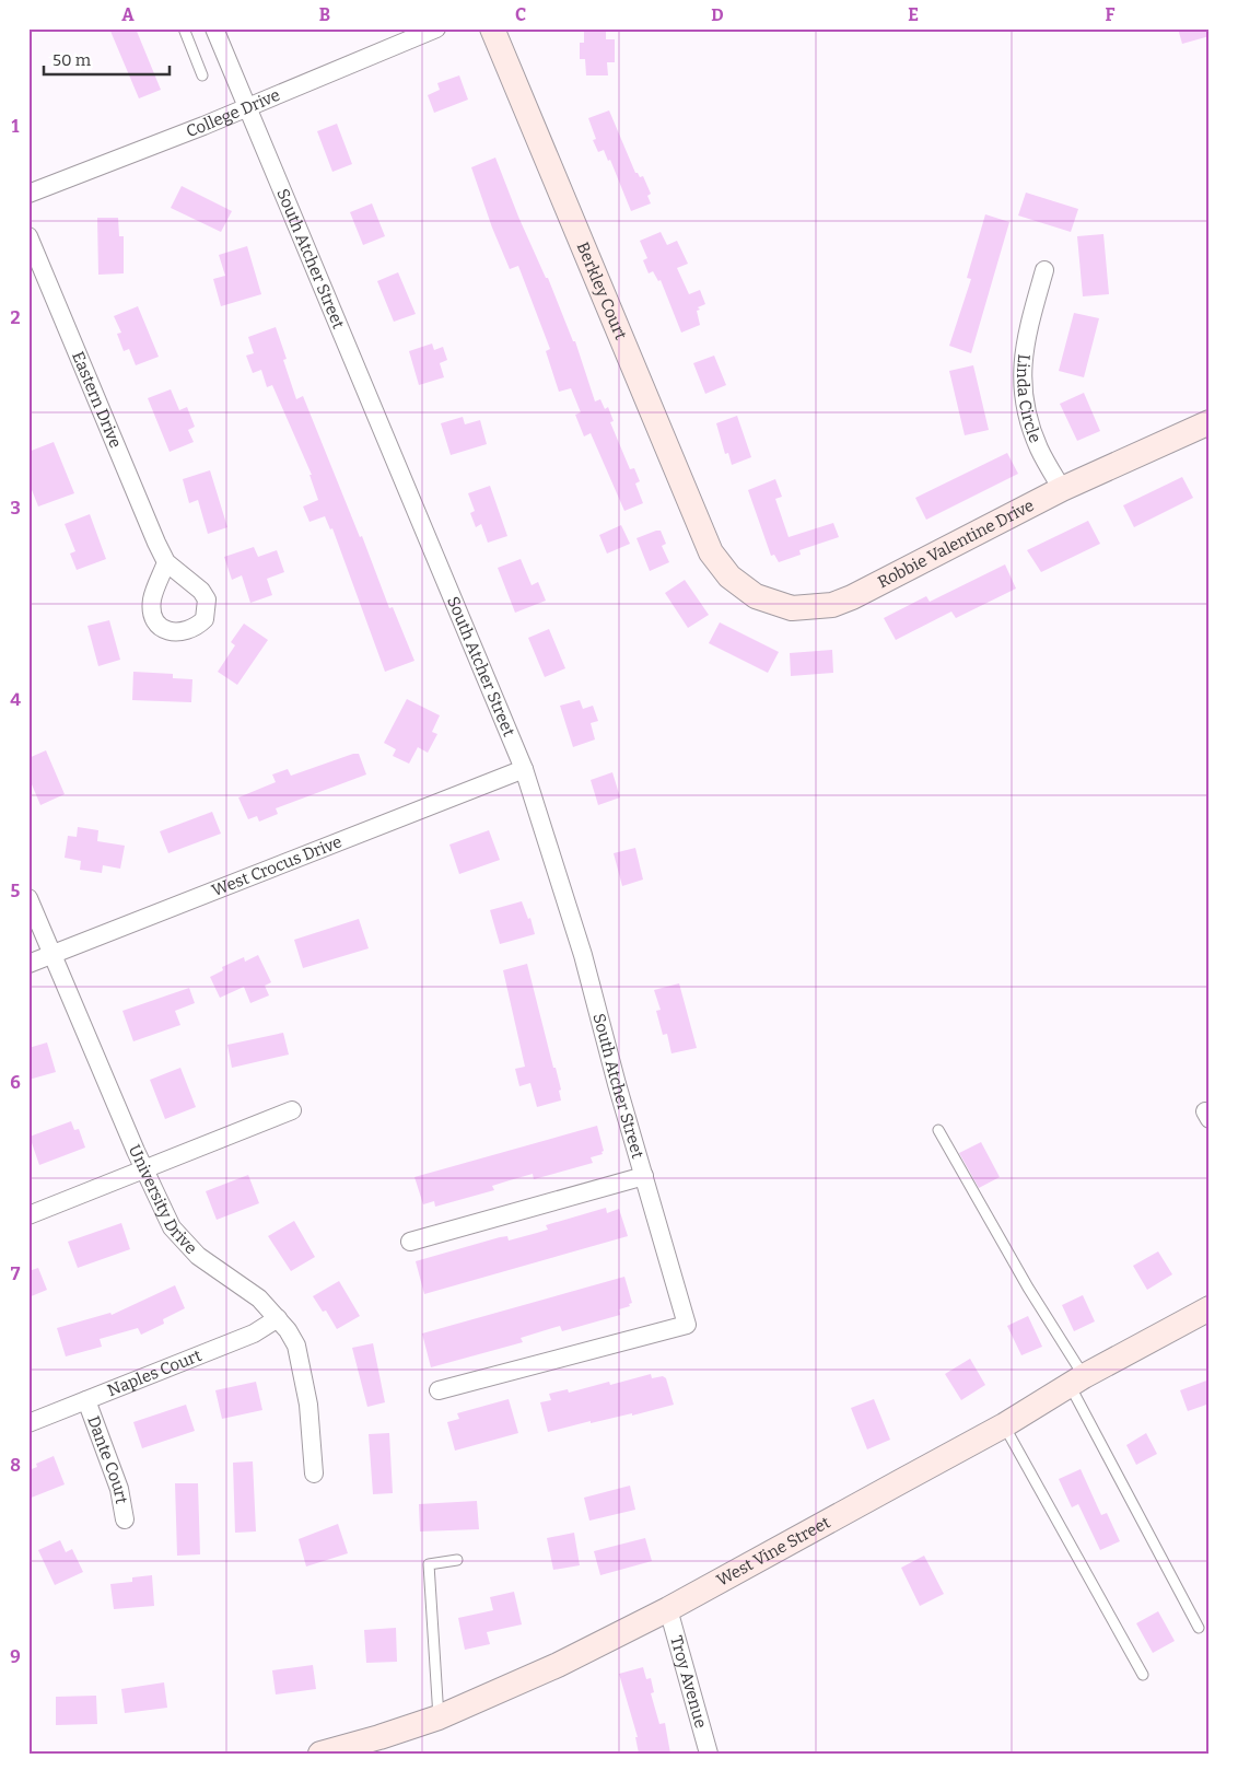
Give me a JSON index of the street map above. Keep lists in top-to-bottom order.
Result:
{
  "streets": {
    "street": [
      "College Drive",
      "South Atcher Street",
      "Berkley Court",
      "Linda Circle",
      "Eastern Drive",
      "Robbie Valentine Drive",
      "West Crocus Drive",
      "University Drive",
      "Naples Court",
      "Dante Court",
      "West Vine Street",
      "Troy Avenue"
    ]
  },
  "crossings": [
    ["College Drive", "South Atcher Street"],
    ["South Atcher Street", "West Crocus Drive"],
    ["Berkley Court", "Robbie Valentine Drive"],
    ["Linda Circle", "Robbie Valentine Drive"],
    ["West Crocus Drive", "University Drive"],
    ["University Drive", "Naples Court"],
    ["Naples Court", "Dante Court"],
    ["West Vine Street", "Troy Avenue"]
  ],
  "scale_bar": "50 m",
  "grid": {
    "columns": [
      "A",
      "B",
      "C",
      "D",
      "E",
      "F"
    ],
    "rows": [
      "1",
      "2",
      "3",
      "4",
      "5",
      "6",
      "7",
      "8",
      "9"
    ]
  }
}
